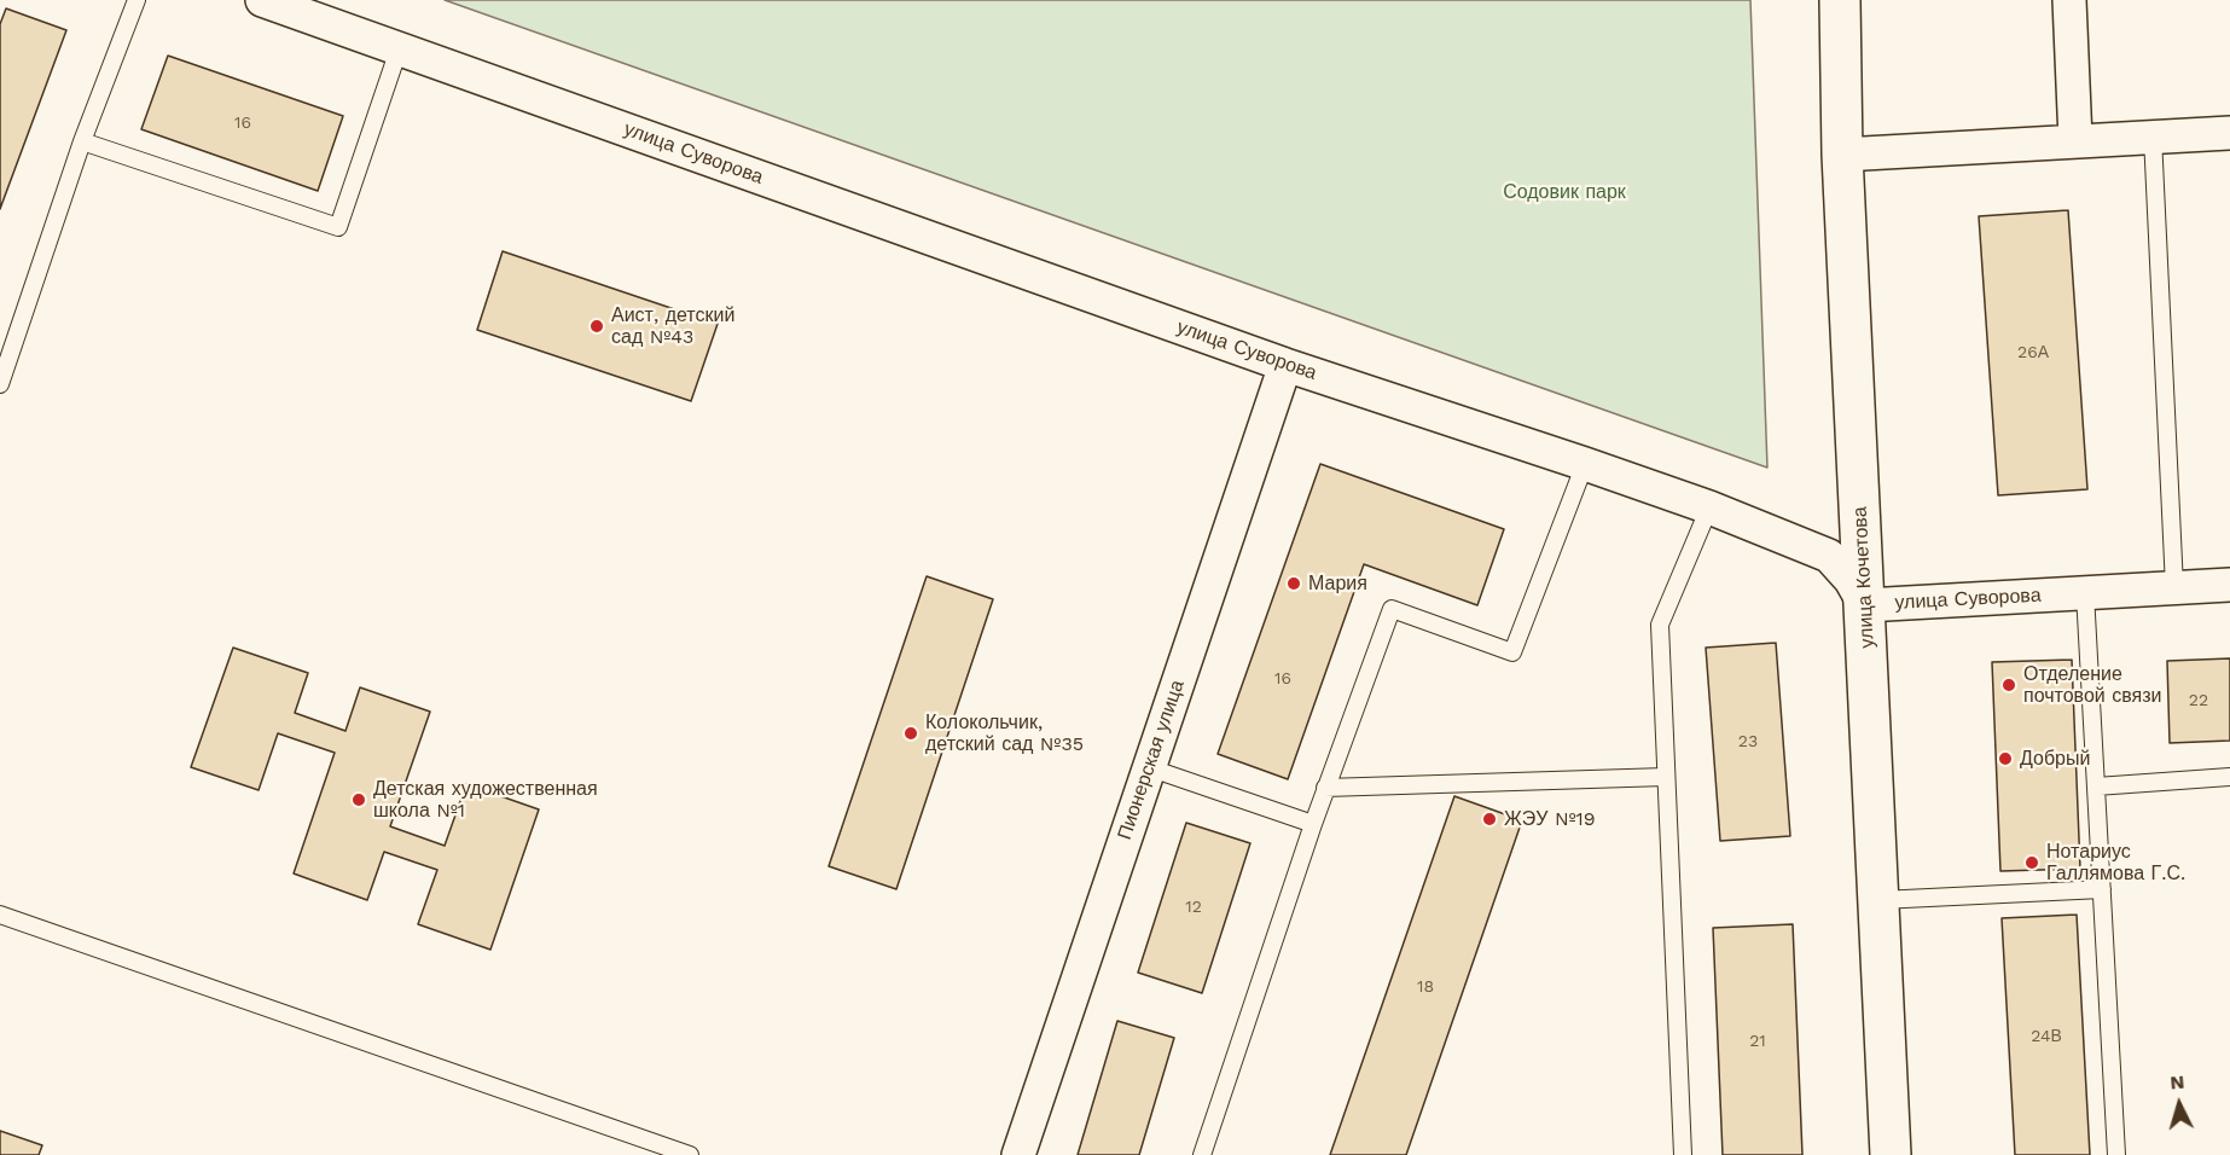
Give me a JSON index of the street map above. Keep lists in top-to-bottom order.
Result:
{
  "streets": {
    "main road": ["улица Кочетова"],
    "street": ["улица Суворова", "Пионерская улица"]
  },
  "crossings": [
    ["улица Суворова", "улица Кочетова"],
    ["улица Суворова", "Пионерская улица"]
  ],
  "parks": ["Содовик парк"],
  "places": [
    "Аист, детский сад №43",
    "Мария",
    "Отделение почтовой связи",
    "Колокольчик, детский сад №35",
    "Добрый",
    "Детская художественная школа №1",
    "ЖЭУ №19",
    "Нотариус Галлямова Г.С."
  ],
  "house_numbers": [
    "16",
    "26А",
    "16",
    "22",
    "23",
    "12",
    "18",
    "24В",
    "21"
  ],
  "north": "top"
}
